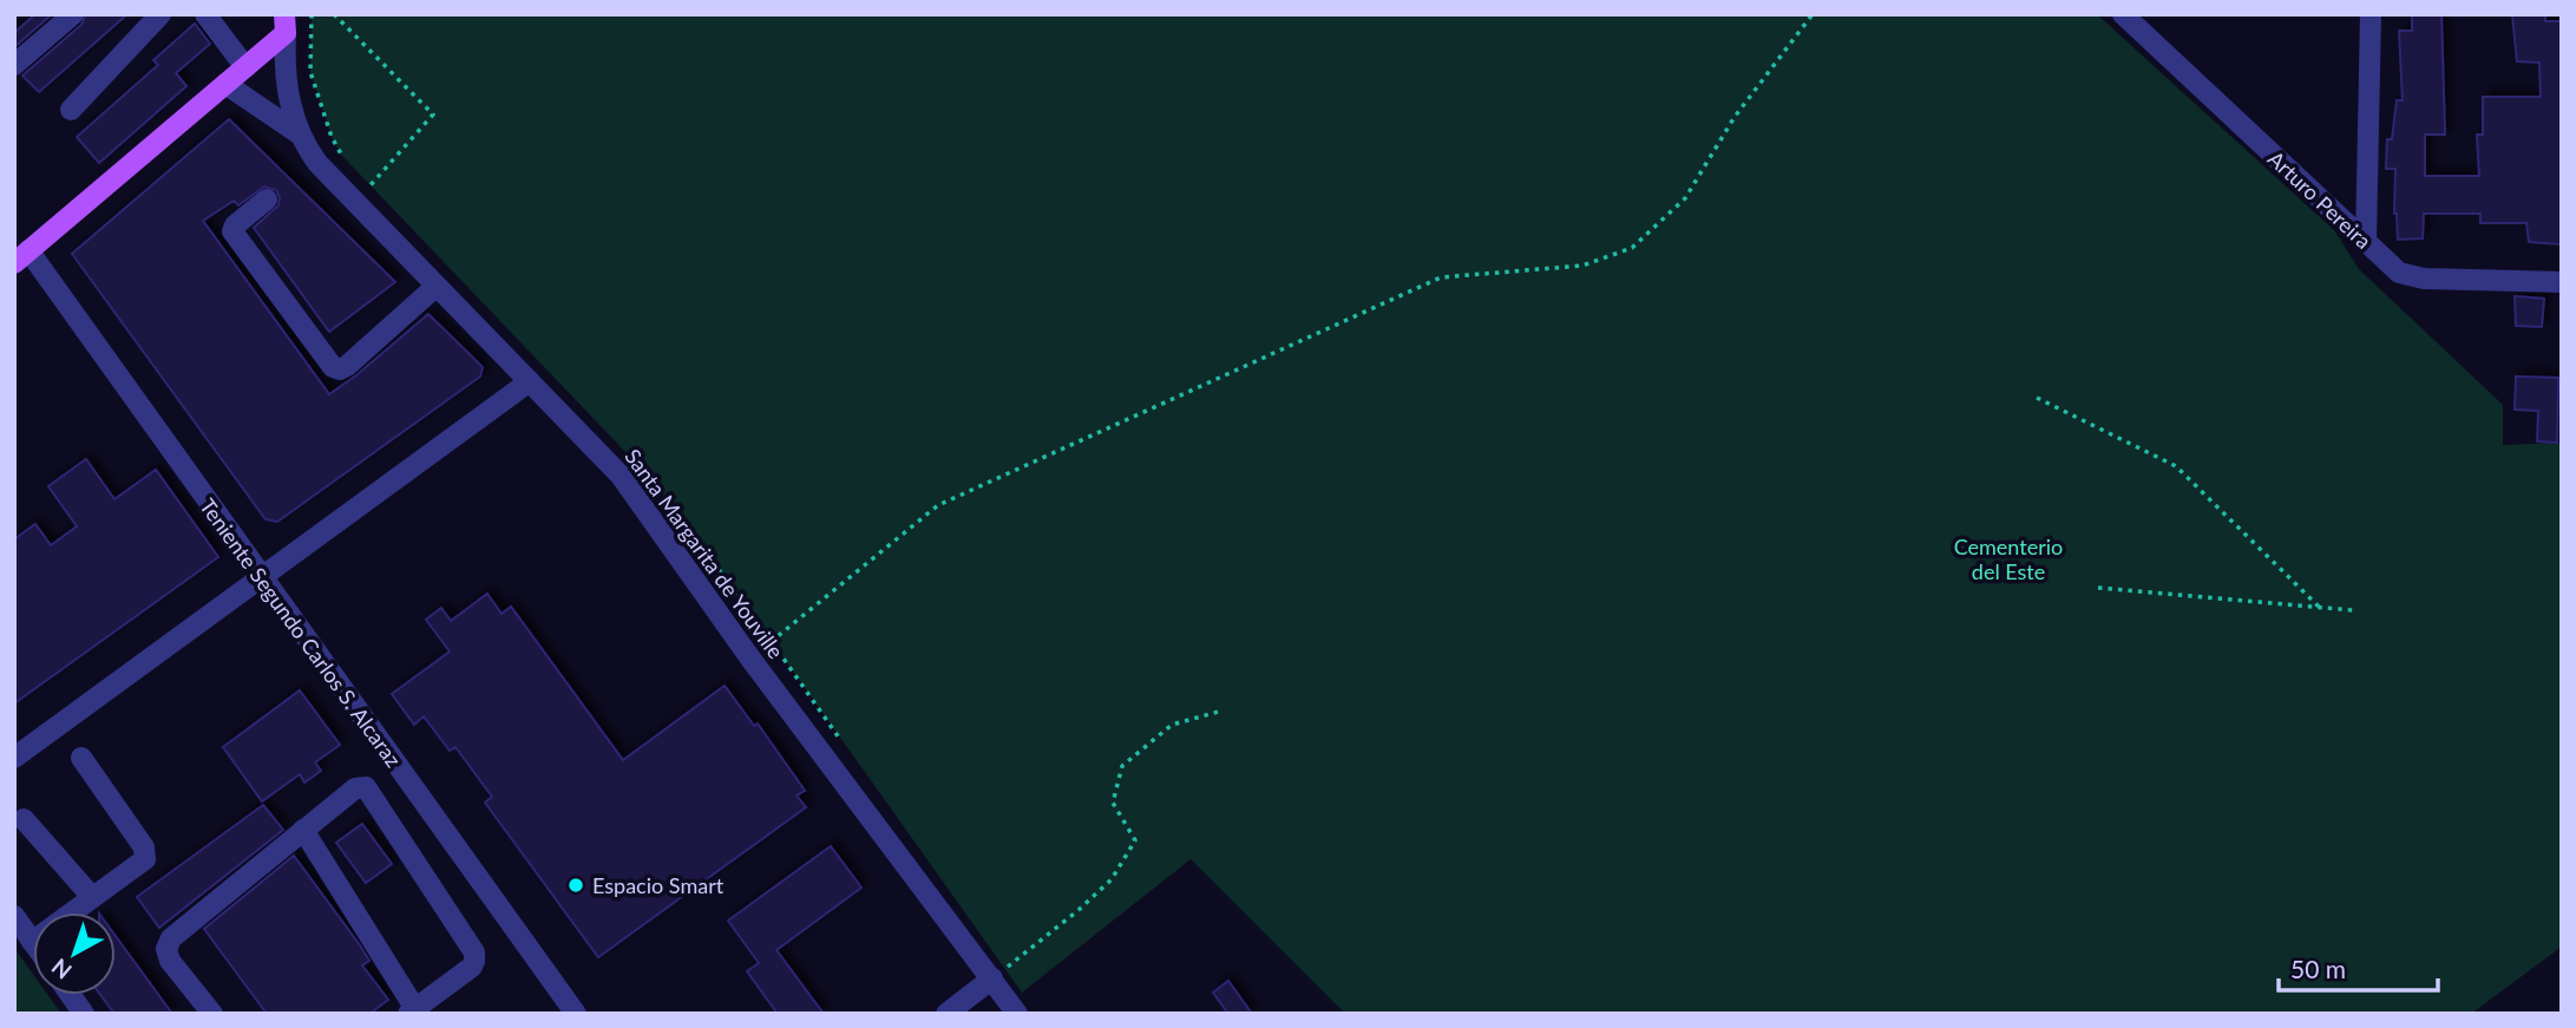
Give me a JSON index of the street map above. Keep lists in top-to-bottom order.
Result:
{
  "streets": {
    "street": ["Arturo Pereira", "Santa Margarita de Youville", "Teniente Segundo Carlos S. Alcaraz"]
  },
  "parks": ["Cementerio del Este"],
  "places": ["Espacio Smart"],
  "scale_bar": "50 m",
  "north": "bottom left"
}
